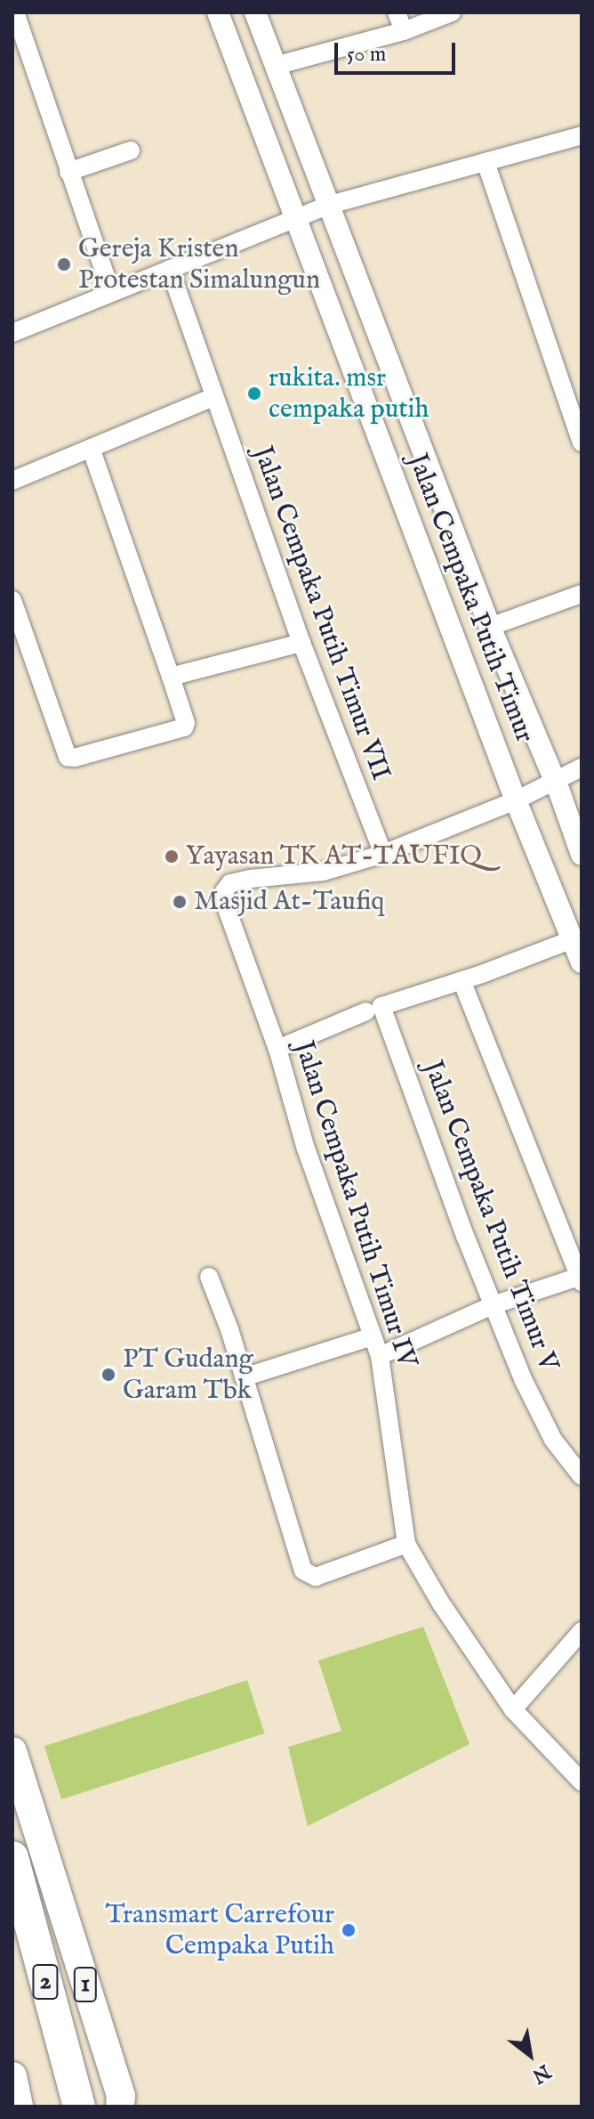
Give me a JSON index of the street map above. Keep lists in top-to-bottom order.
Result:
{
  "streets": {
    "highway": ["2", "1"],
    "street": [
      "Jalan Cempaka Putih Timur",
      "Jalan Cempaka Putih Timur VII",
      "Jalan Cempaka Putih Timur IV",
      "Jalan Cempaka Putih Timur V"
    ]
  },
  "crossings": [
    ["Jalan Cempaka Putih Timur VII", "Jalan Cempaka Putih Timur IV"]
  ],
  "places": [
    "Gereja Kristen Protestan Simalungun",
    "rukita. msr cempaka putih",
    "Yayasan TK AT-TAUFIQ",
    "Masjid At-Taufiq",
    "PT Gudang Garam Tbk",
    "Transmart Carrefour Cempaka Putih"
  ],
  "scale_bar": "50 m",
  "north": "bottom right"
}
